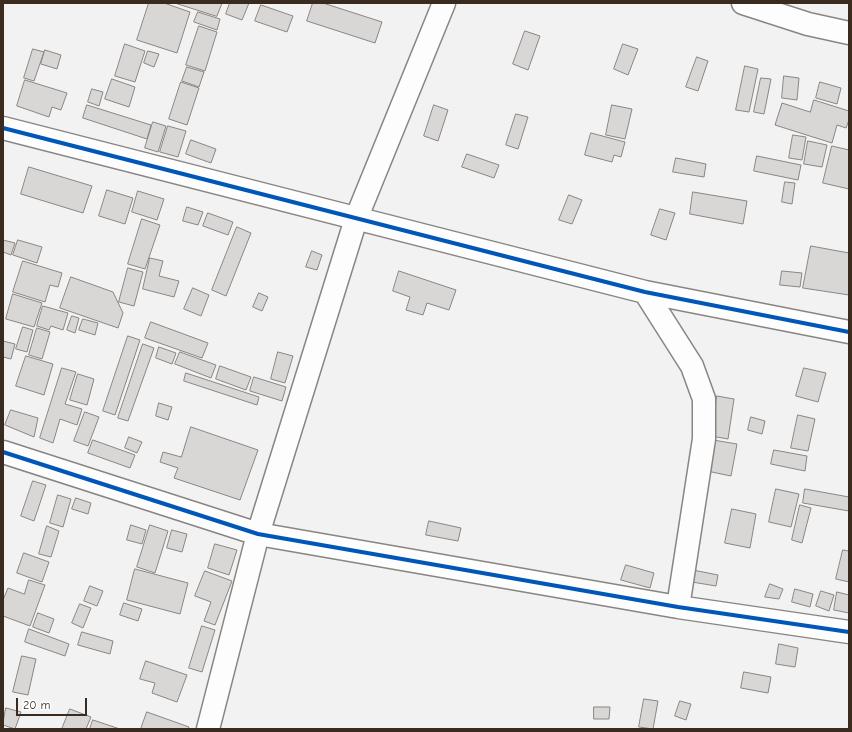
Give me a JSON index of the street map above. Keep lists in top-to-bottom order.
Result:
{
  "scale_bar": "20 m"
}
